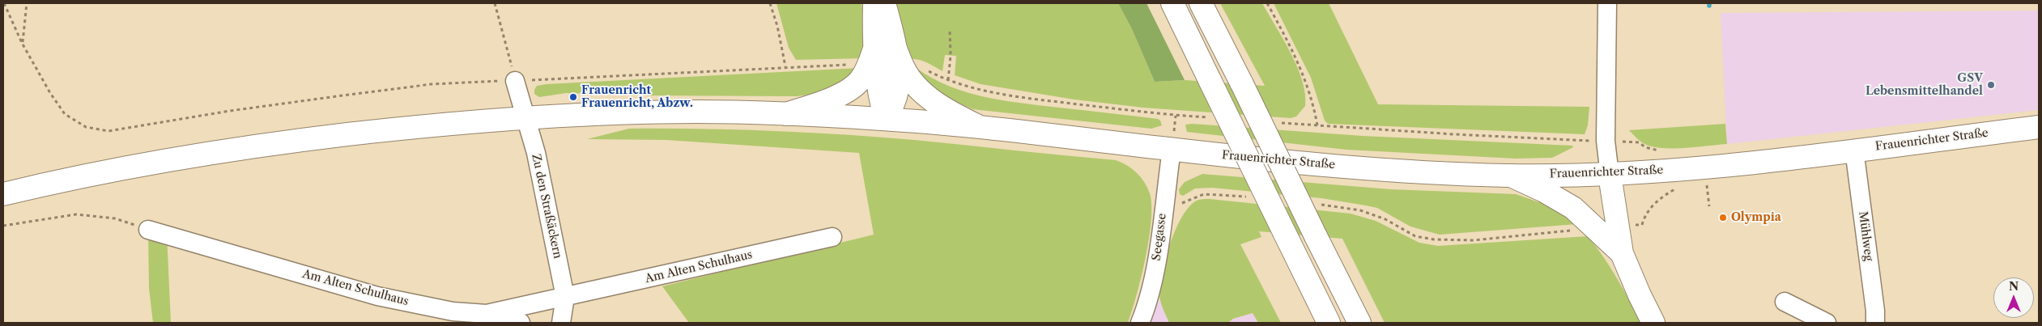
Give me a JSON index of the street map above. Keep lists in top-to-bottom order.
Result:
{
  "streets": {
    "main road": ["Frauenrichter Straße"],
    "street": [
      "Zu den Straßäckern",
      "Mühlweg",
      "Seegasse",
      "Am Alten Schulhaus"
    ]
  },
  "crossings": [
    ["Frauenrichter Straße", "Zu den Straßäckern"],
    ["Frauenrichter Straße", "Mühlweg"],
    ["Frauenrichter Straße", "Seegasse"],
    ["Zu den Straßäckern", "Am Alten Schulhaus"]
  ],
  "places": ["GSV Lebensmittelhandel", "Frauenricht Frauenricht, Abzw.", "Olympia"],
  "north": "top"
}
